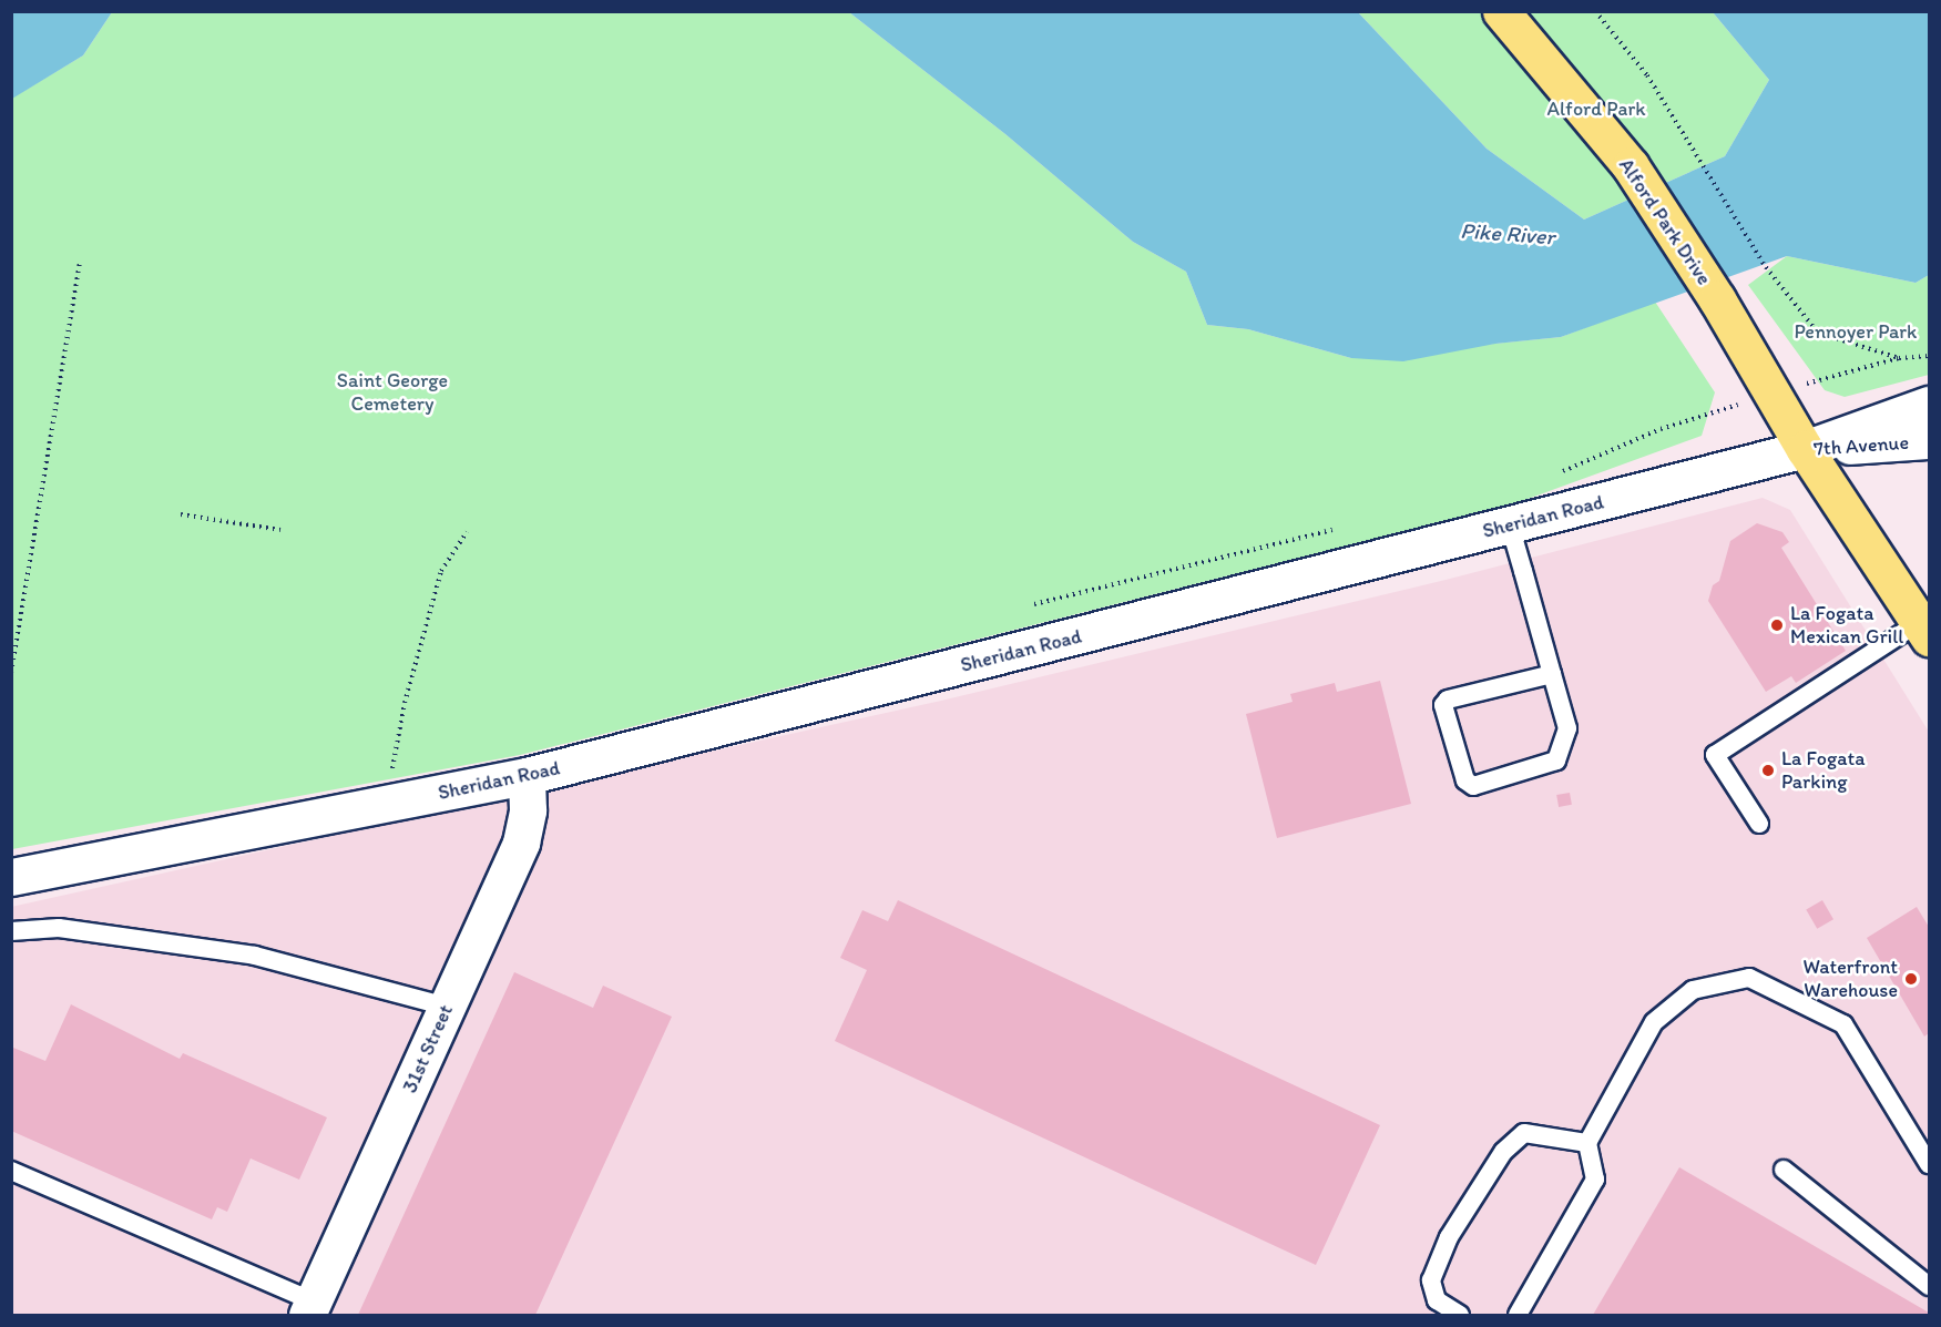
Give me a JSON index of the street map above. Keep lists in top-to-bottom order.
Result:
{
  "streets": {
    "main road": ["Alford Park Drive"],
    "street": ["7th Avenue", "Sheridan Road", "31st Street"]
  },
  "crossings": [
    ["Alford Park Drive", "7th Avenue"],
    ["Alford Park Drive", "Sheridan Road"],
    ["7th Avenue", "Sheridan Road"],
    ["Sheridan Road", "31st Street"]
  ],
  "water": ["Pike River"],
  "parks": ["Alford Park", "Pennoyer Park", "Saint George Cemetery"],
  "places": ["La Fogata Mexican Grill", "La Fogata Parking", "Waterfront Warehouse"]
}
